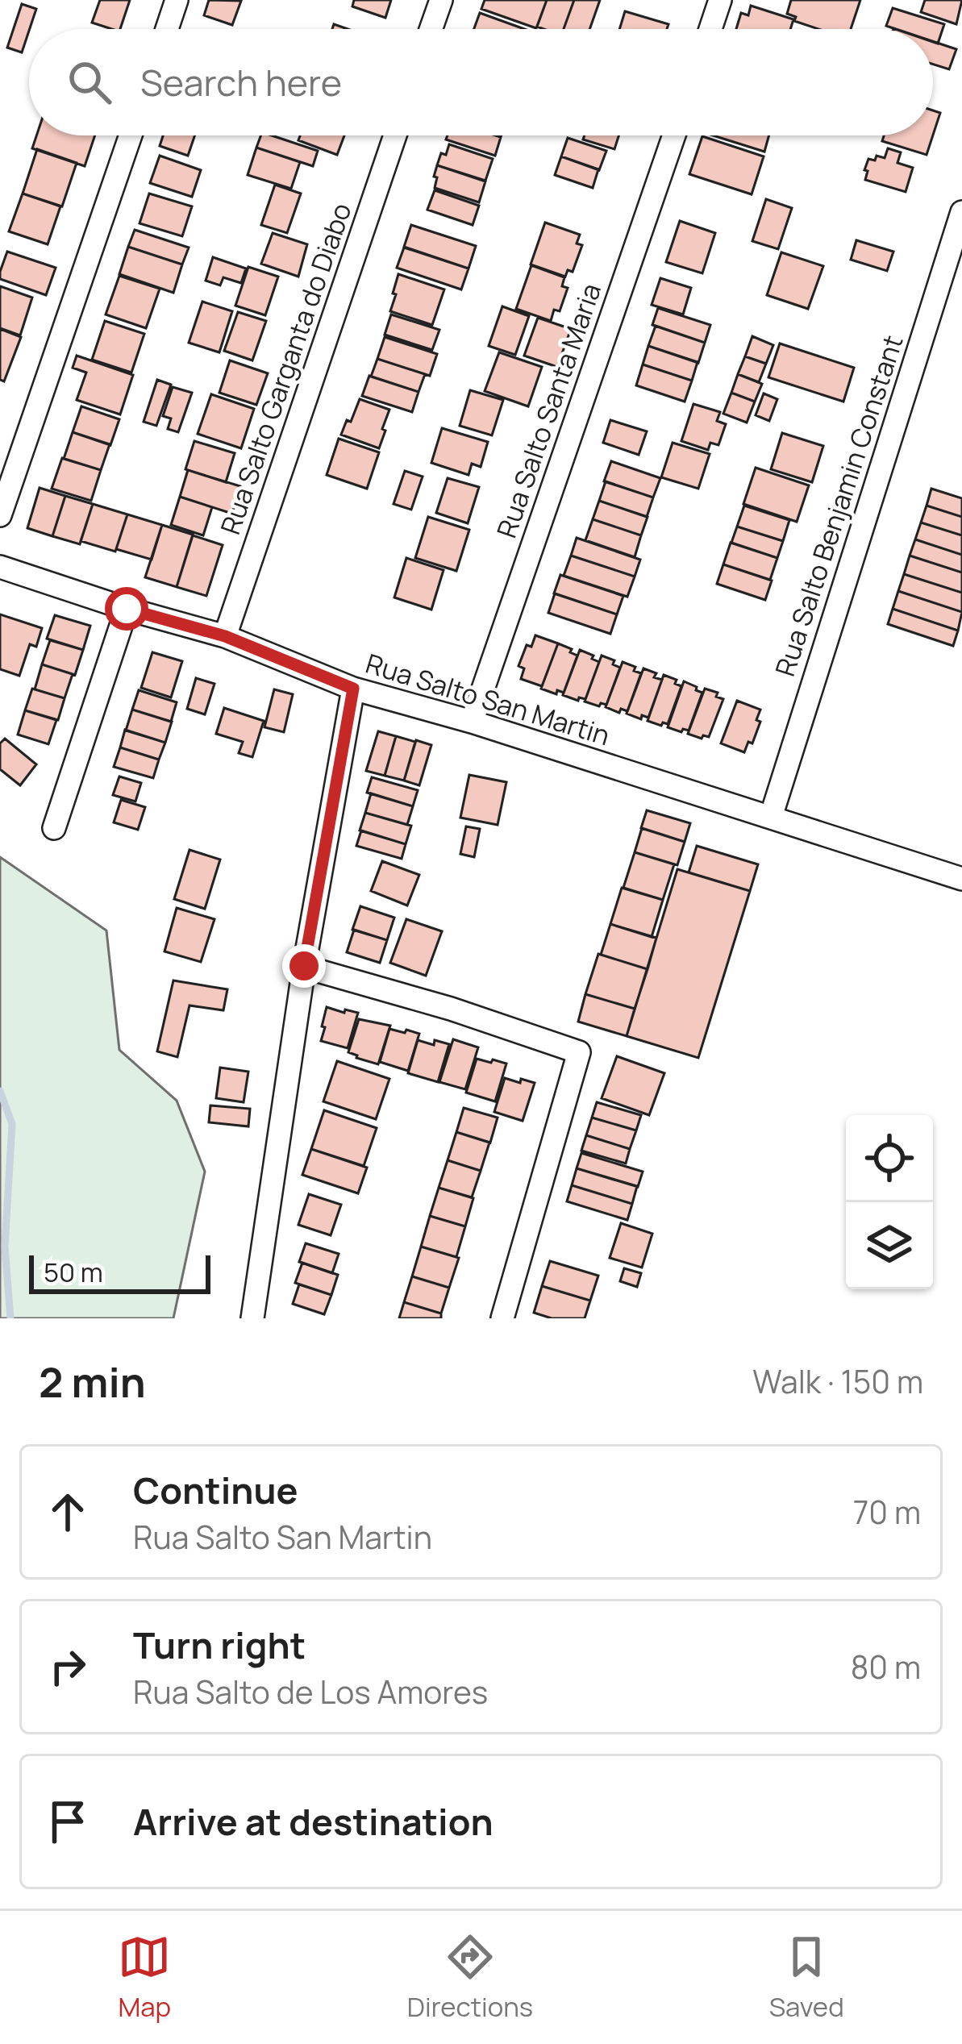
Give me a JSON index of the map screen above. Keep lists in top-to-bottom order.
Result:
{
  "streets": {
    "street": [
      "Rua Salto Garganta do Diabo",
      "Rua Salto Santa Maria",
      "Rua Salto Benjamin Constant",
      "Rua Salto San Martin"
    ]
  },
  "crossings": [
    ["Rua Salto Garganta do Diabo", "Rua Salto San Martin"],
    ["Rua Salto Santa Maria", "Rua Salto San Martin"],
    ["Rua Salto Benjamin Constant", "Rua Salto San Martin"]
  ],
  "scale_bar": "50 m",
  "page": {
    "search": "Search here",
    "scale": "50 m",
    "heading": ["2 min", "Walk · 150 m"],
    "list": [
      ["Continue", "Rua Salto San Martin", "70 m"],
      ["Turn right", "Rua Salto de Los Amores", "80 m"],
      "Arrive at destination"
    ],
    "nav": ["Map", "Directions", "Saved"]
  }
}
